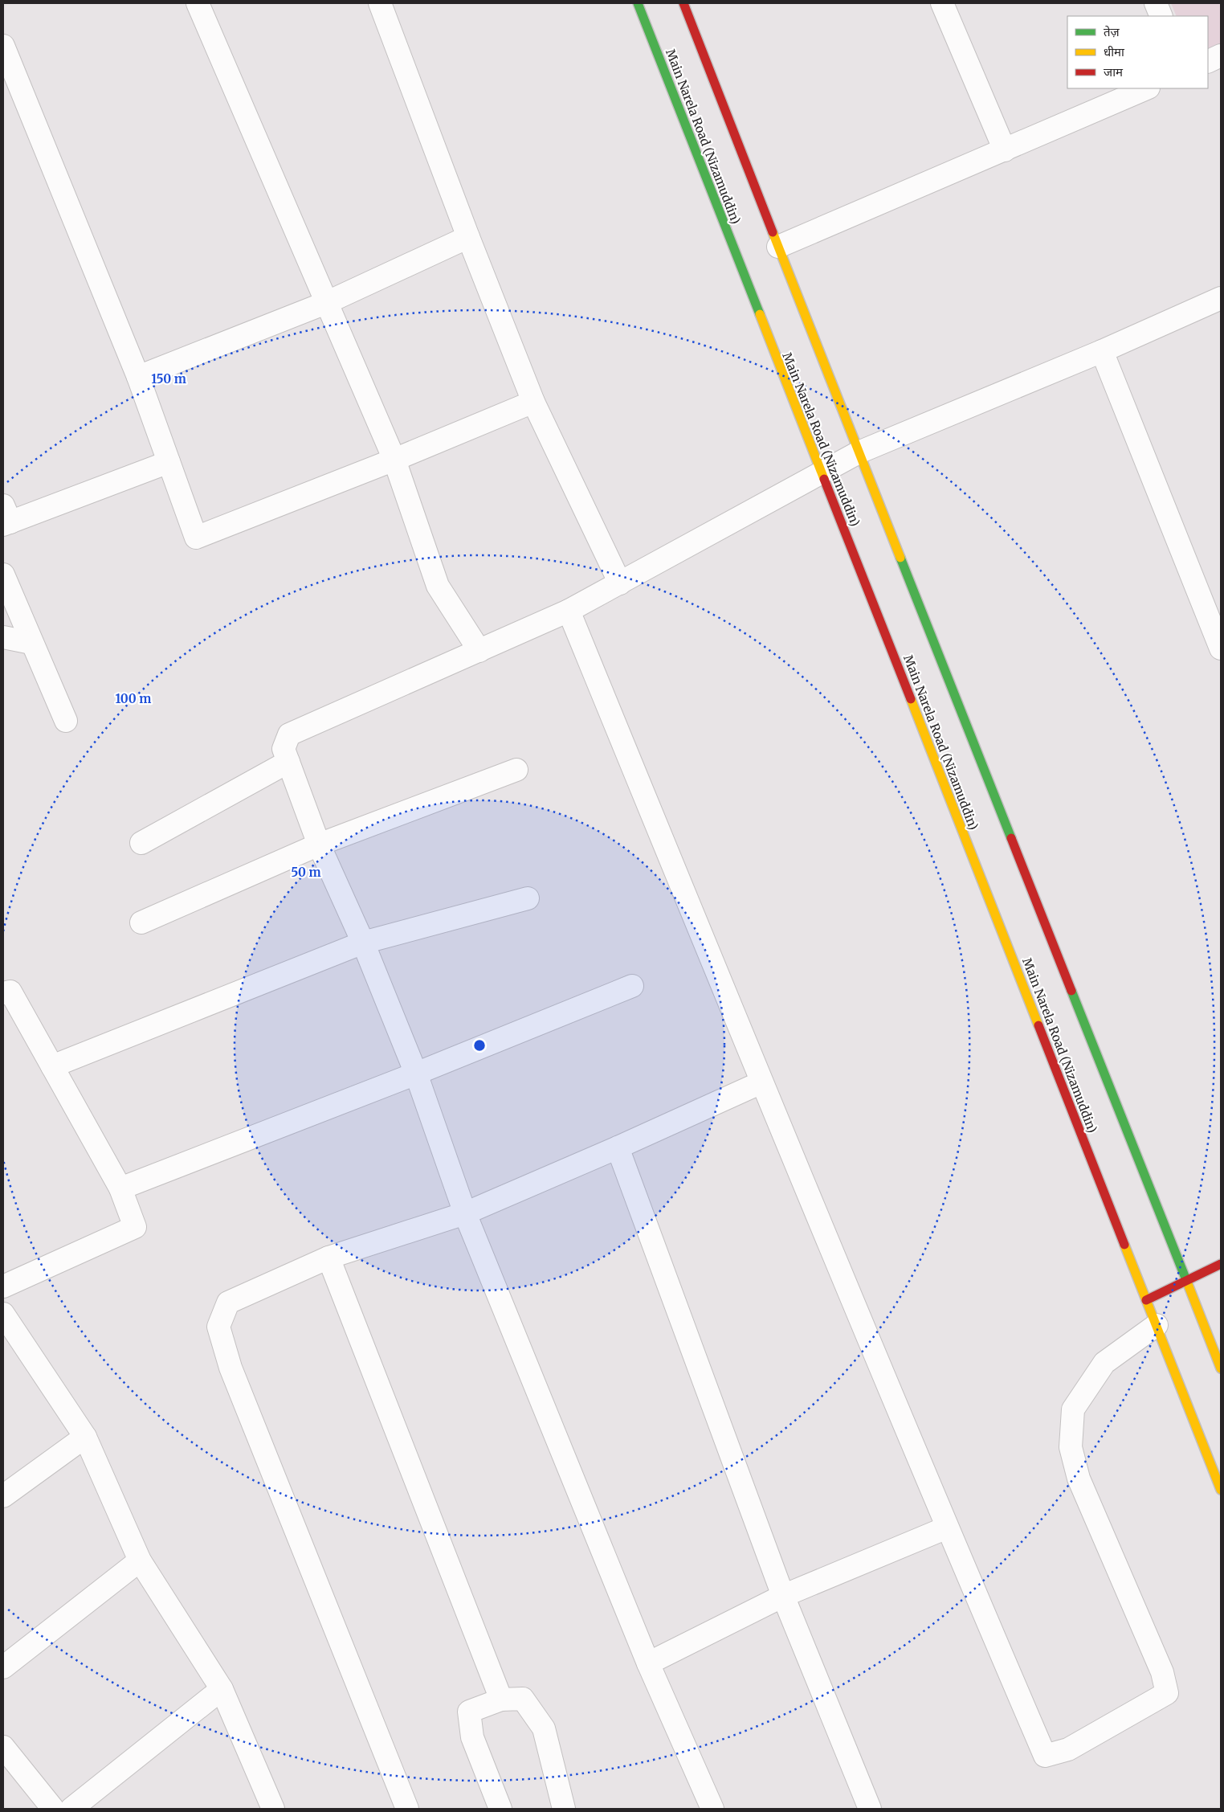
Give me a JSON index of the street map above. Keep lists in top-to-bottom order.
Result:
{
  "streets": {
    "street": ["Main Narela Road (Nizamuddin)"]
  },
  "legend": ["तेज़", "धीमा", "जाम"],
  "rings": ["150 m", "100 m", "50 m"]
}
